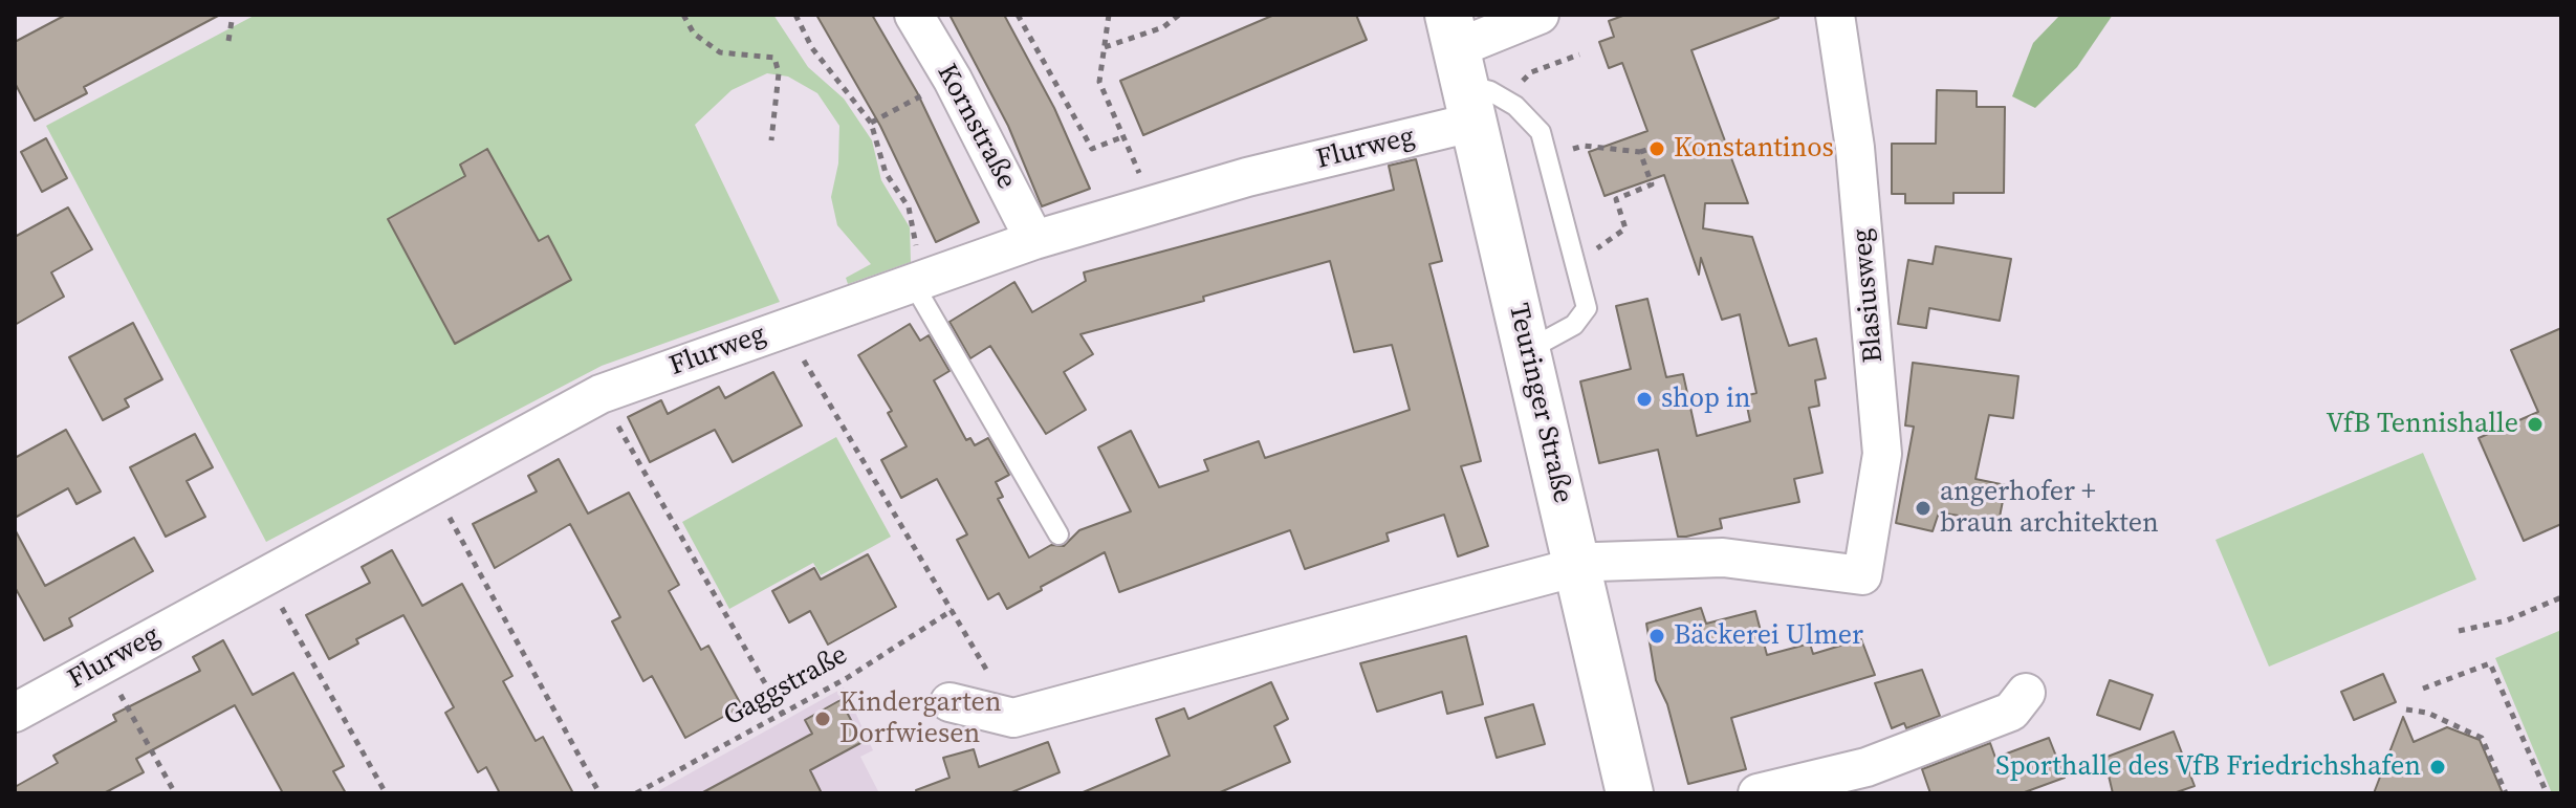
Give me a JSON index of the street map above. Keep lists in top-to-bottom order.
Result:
{
  "streets": {
    "street": [
      "Kornstraße",
      "Flurweg",
      "Blasiusweg",
      "Teuringer Straße"
    ],
    "path": ["Gaggstraße"]
  },
  "crossings": [
    ["Kornstraße", "Flurweg"],
    ["Flurweg", "Teuringer Straße"],
    ["Blasiusweg", "Teuringer Straße"]
  ],
  "places": [
    "Konstantinos",
    "shop in",
    "VfB Tennishalle",
    "angerhofer + braun architekten",
    "Bäckerei Ulmer",
    "Kindergarten Dorfwiesen",
    "Sporthalle des VfB Friedrichshafen"
  ]
}
